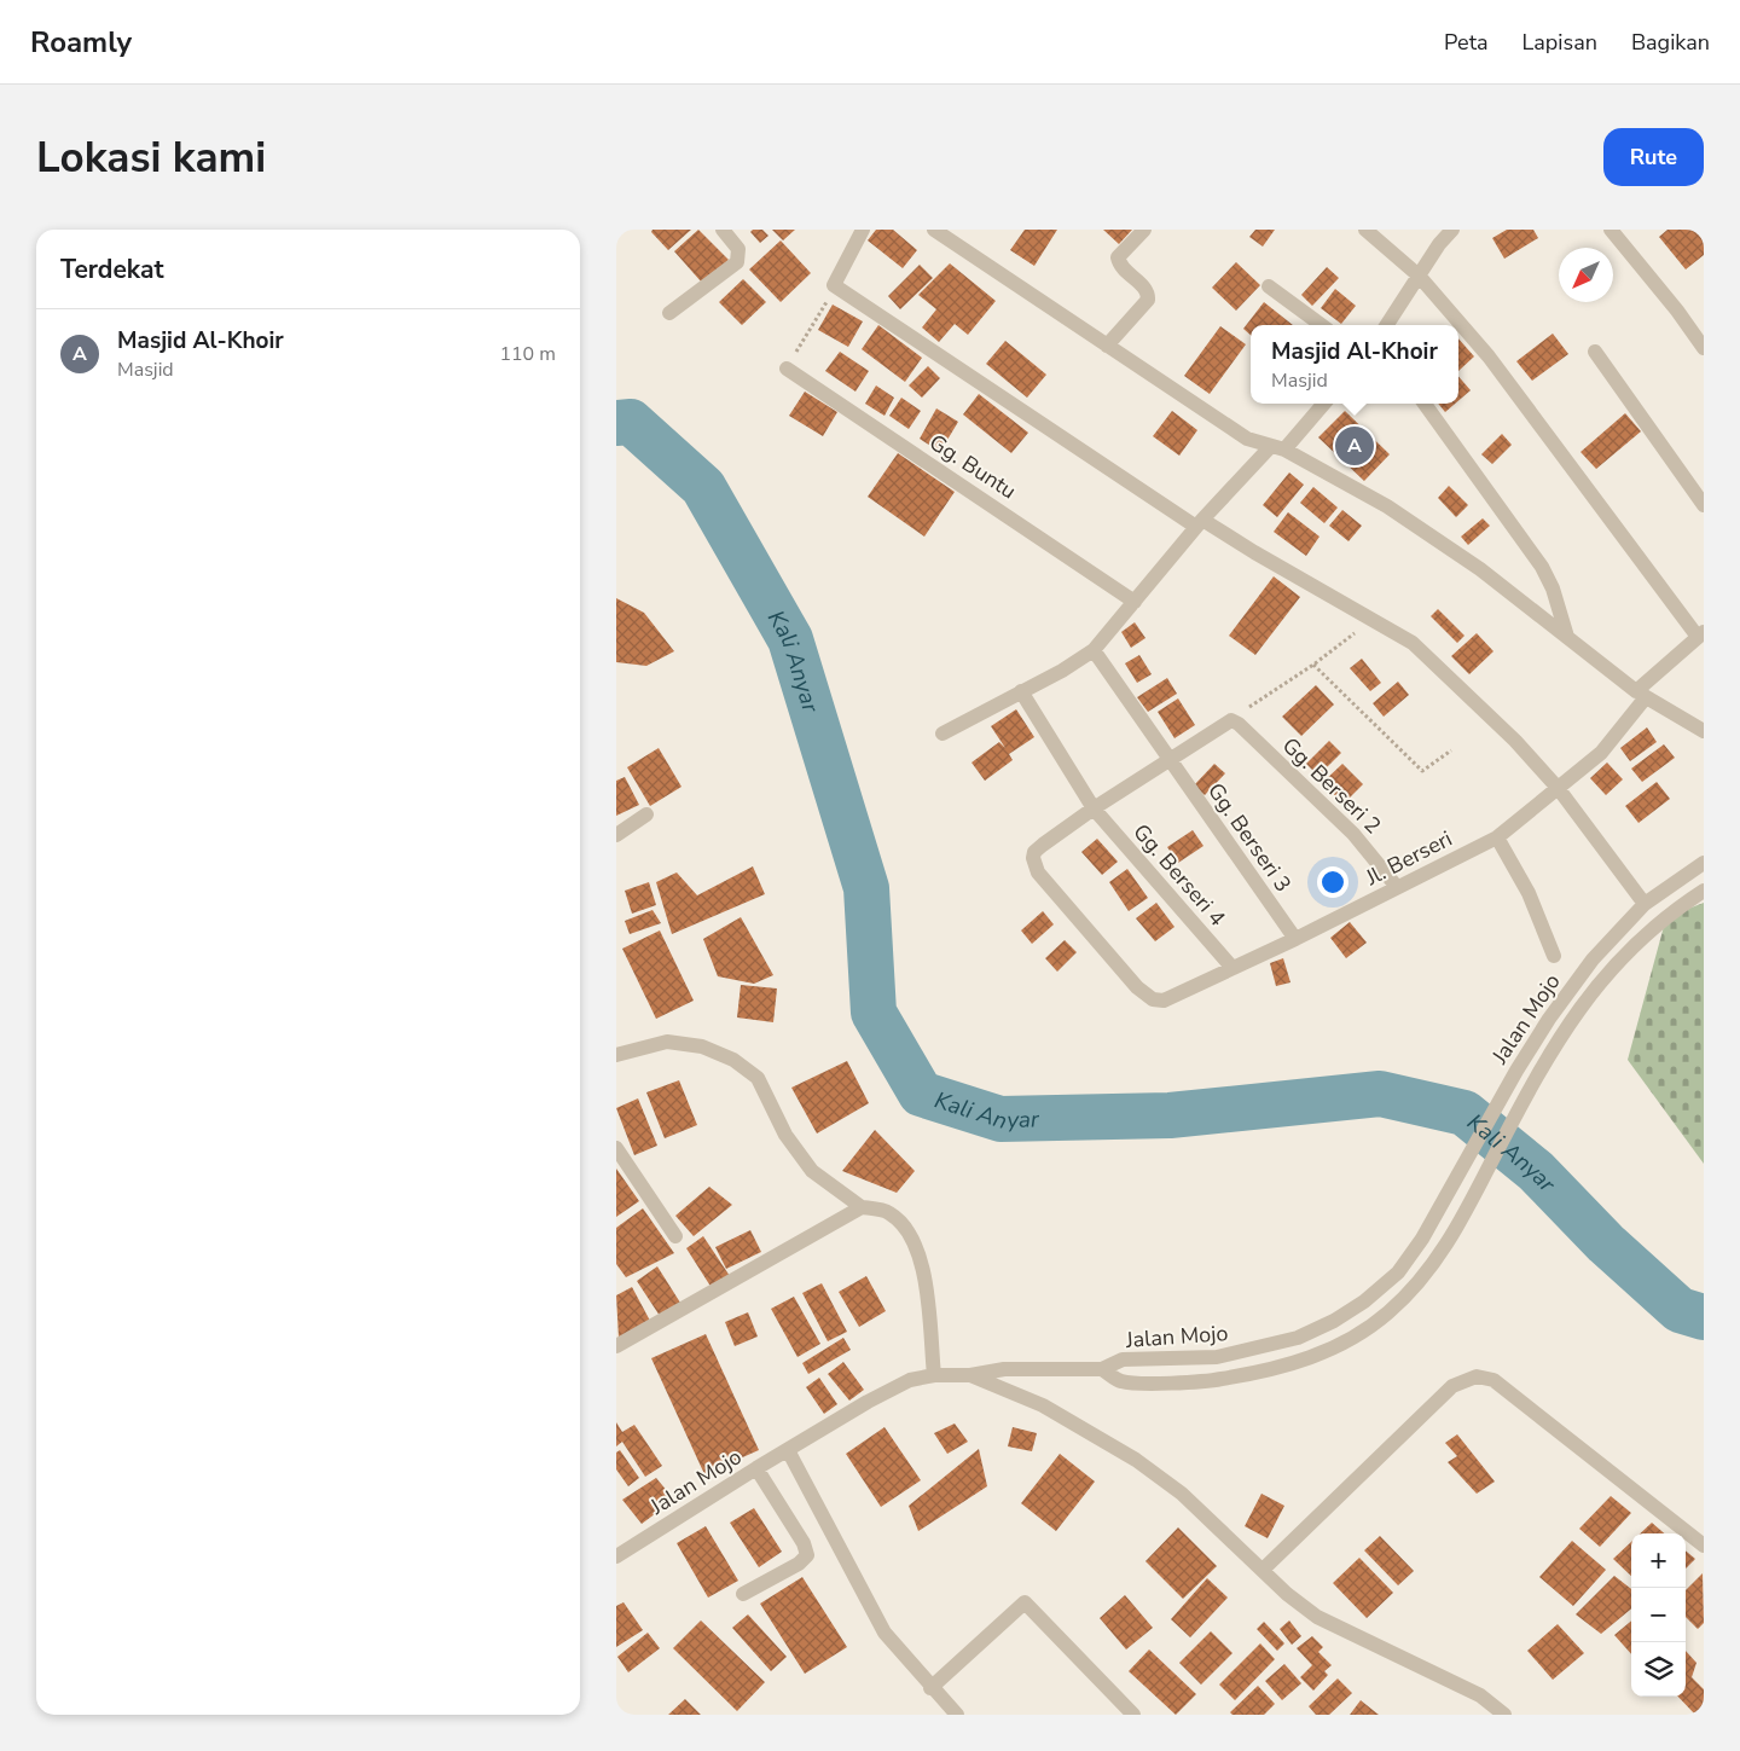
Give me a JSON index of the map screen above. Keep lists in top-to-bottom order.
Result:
{
  "streets": {
    "street": [
      "Gg. Buntu",
      "Gg. Berseri 2",
      "Gg. Berseri 3",
      "Jl. Berseri",
      "Gg. Berseri 4",
      "Jalan Mojo"
    ]
  },
  "crossings": [
    ["Gg. Berseri 2", "Jl. Berseri"],
    ["Gg. Berseri 3", "Jl. Berseri"],
    ["Jl. Berseri", "Gg. Berseri 4"]
  ],
  "water": ["Kali Anyar"],
  "north": "bottom left",
  "page": {
    "header": "Roamly",
    "nav": ["Peta", "Lapisan", "Bagikan"],
    "buttons": "Rute",
    "title": "Lokasi kami",
    "heading": "Terdekat",
    "list": [
      {
        "mark": "A",
        "name": "Masjid Al-Khoir",
        "note": "Masjid",
        "value": "110 m"
      }
    ],
    "popup": ["Masjid Al-Khoir", "Masjid"],
    "pins": "A",
    "map_buttons": ["+", "−"]
  }
}
